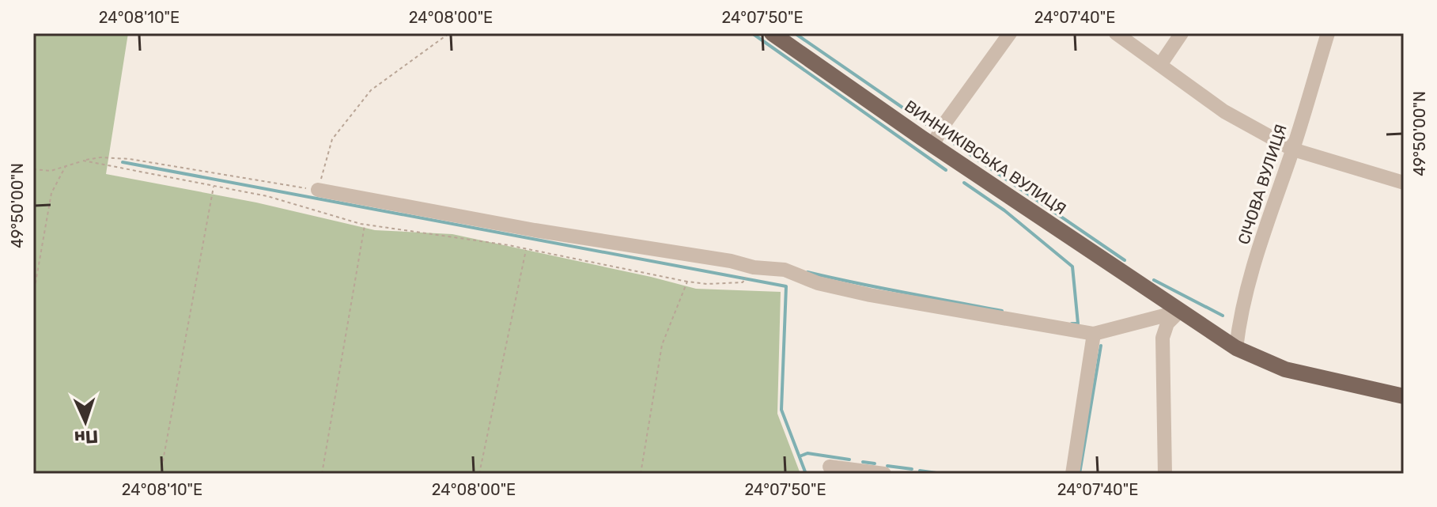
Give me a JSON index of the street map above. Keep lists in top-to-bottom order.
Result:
{
  "streets": {
    "main road": ["ВИННИКІВСЬКА ВУЛИЦЯ"],
    "street": ["СІЧОВА ВУЛИЦЯ"]
  },
  "crossings": [
    ["ВИННИКІВСЬКА ВУЛИЦЯ", "СІЧОВА ВУЛИЦЯ"]
  ],
  "north": "bottom",
  "coordinates": [
    "24°08'10\"E",
    "24°08'00\"E",
    "24°07'50\"E",
    "24°07'40\"E",
    "49°50'00\"N"
  ]
}
